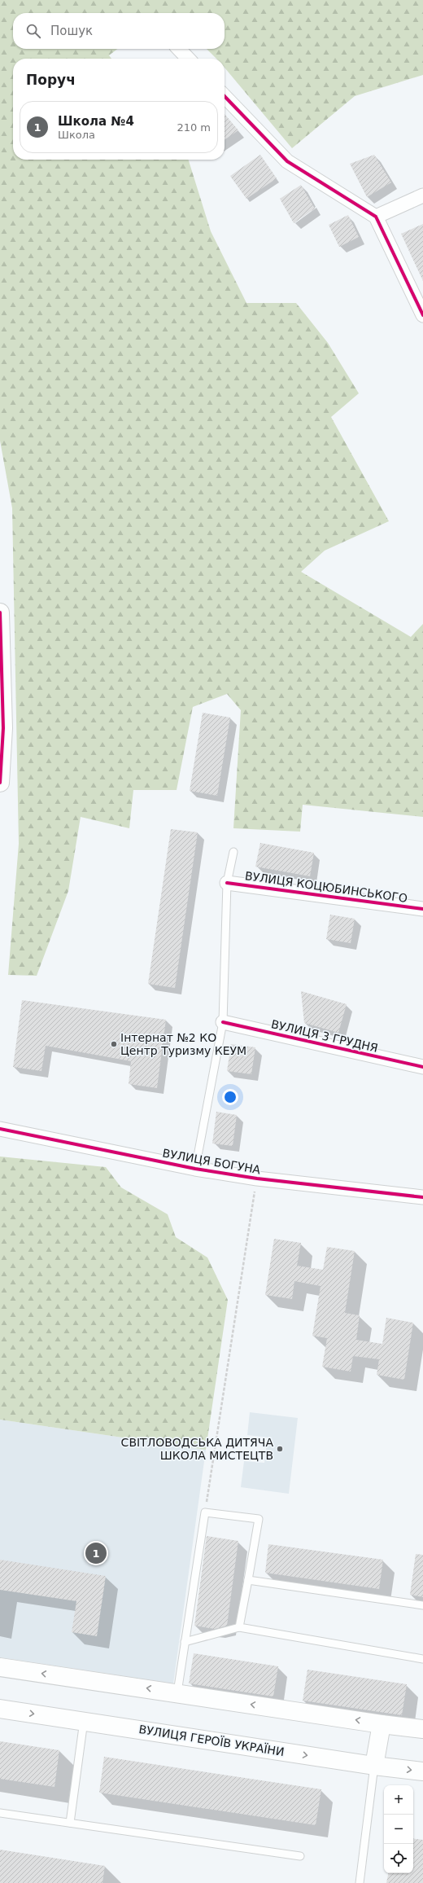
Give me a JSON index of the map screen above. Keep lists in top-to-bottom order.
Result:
{
  "streets": {
    "main road": ["ВУЛИЦЯ ГЕРОЇВ УКРАЇНИ"],
    "street": ["ВУЛИЦЯ КОЦЮБИНСЬКОГО", "ВУЛИЦЯ 3 ГРУДНЯ", "ВУЛИЦЯ БОГУНА"]
  },
  "places": ["Інтернат №2 КО Центр Туризму КЕУМ", "СВІТЛОВОДСЬКА ДИТЯЧА ШКОЛА МИСТЕЦТВ"],
  "page": {
    "search": "Пошук",
    "heading": "Поруч",
    "list": [
      {
        "mark": "1",
        "name": "Школа №4",
        "note": "Школа",
        "value": "210 m"
      }
    ],
    "pins": "1",
    "map_buttons": ["+", "−"]
  }
}
